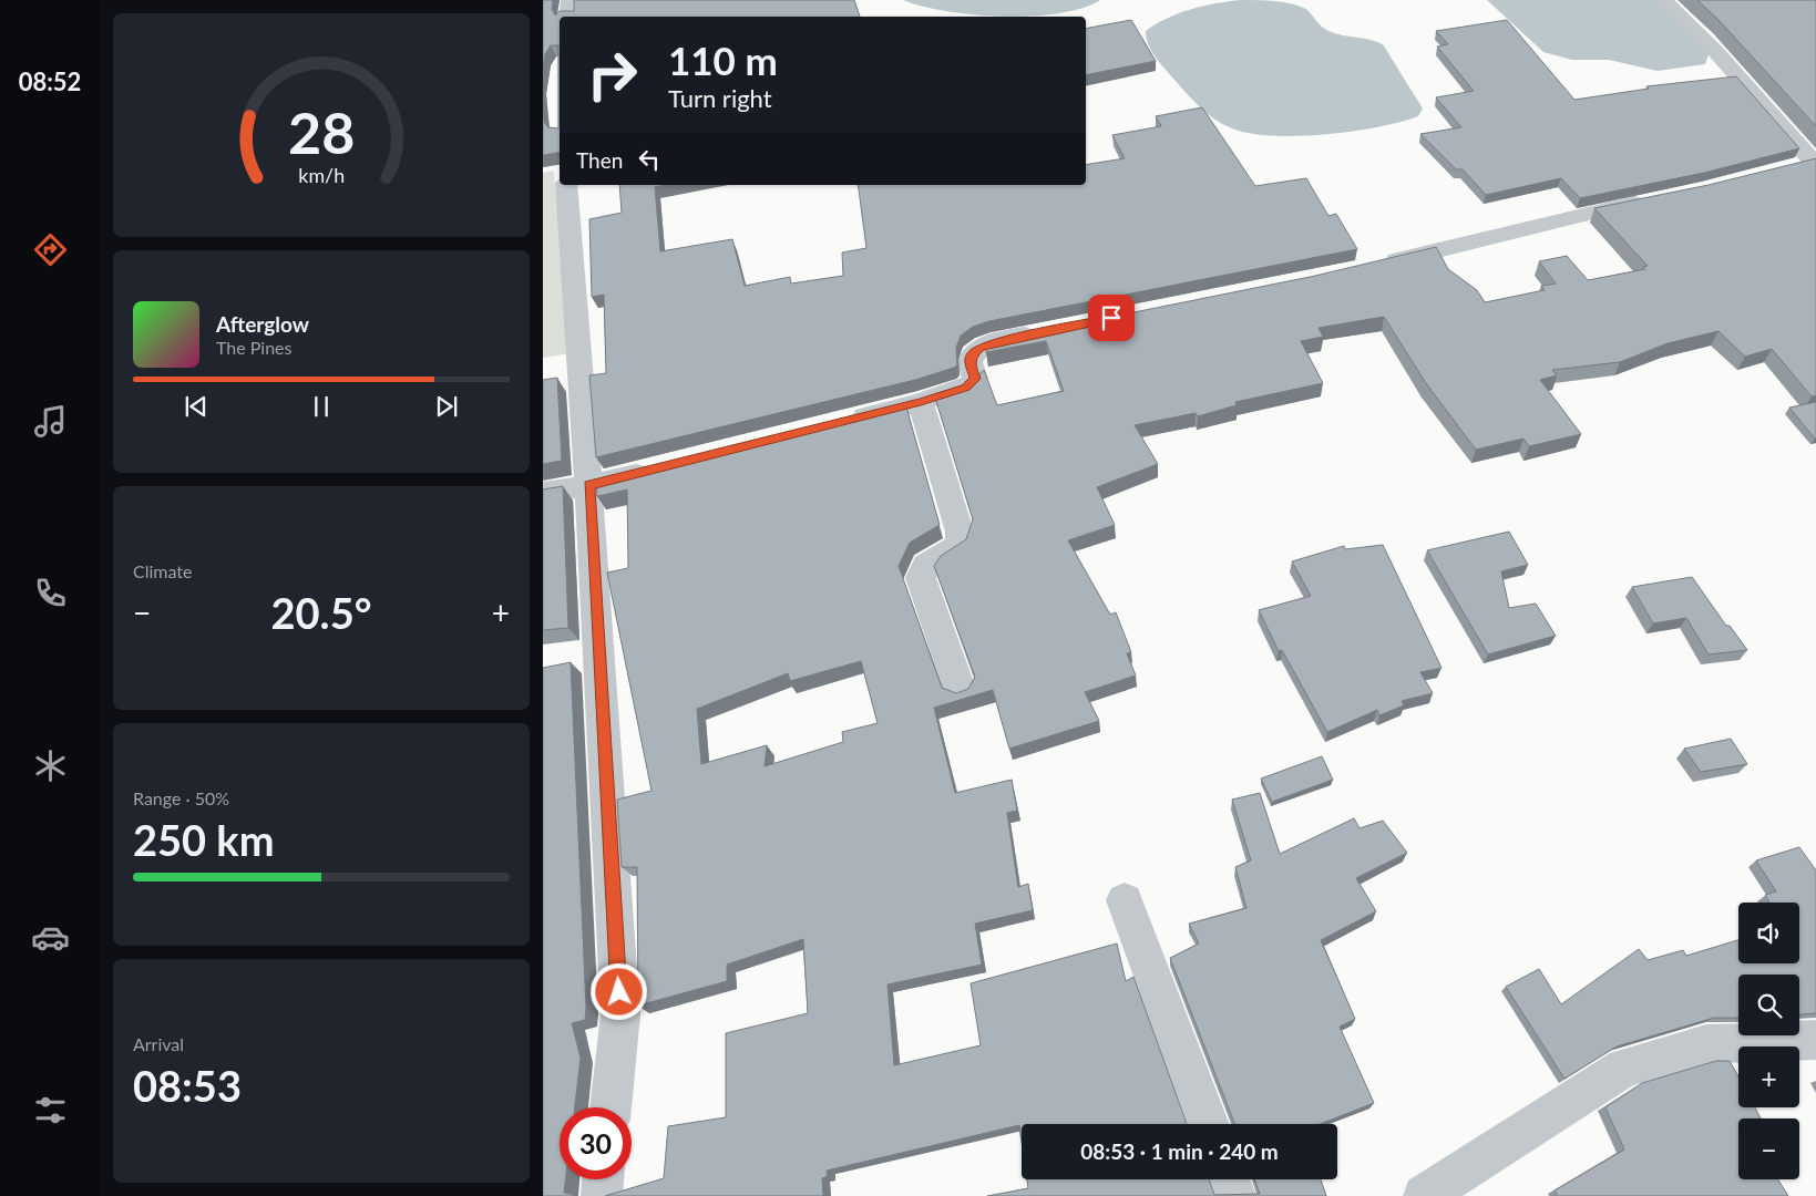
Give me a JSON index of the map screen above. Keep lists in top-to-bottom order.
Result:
{
  "page": {
    "tabs": "08:52",
    "turn": ["110 m", "Turn right"],
    "then": "Then",
    "song": ["Afterglow", "The Pines"],
    "tile": [
      "Climate",
      ["Range · 50%", "250 km"],
      ["Arrival", "08:53"]
    ],
    "heat": ["−", "20.5°", "+"],
    "map_buttons": ["+", "−"],
    "limit": "30",
    "trip": "08:53 · 1 min · 240 m",
    "gauge": ["28", "km/h"]
  }
}
